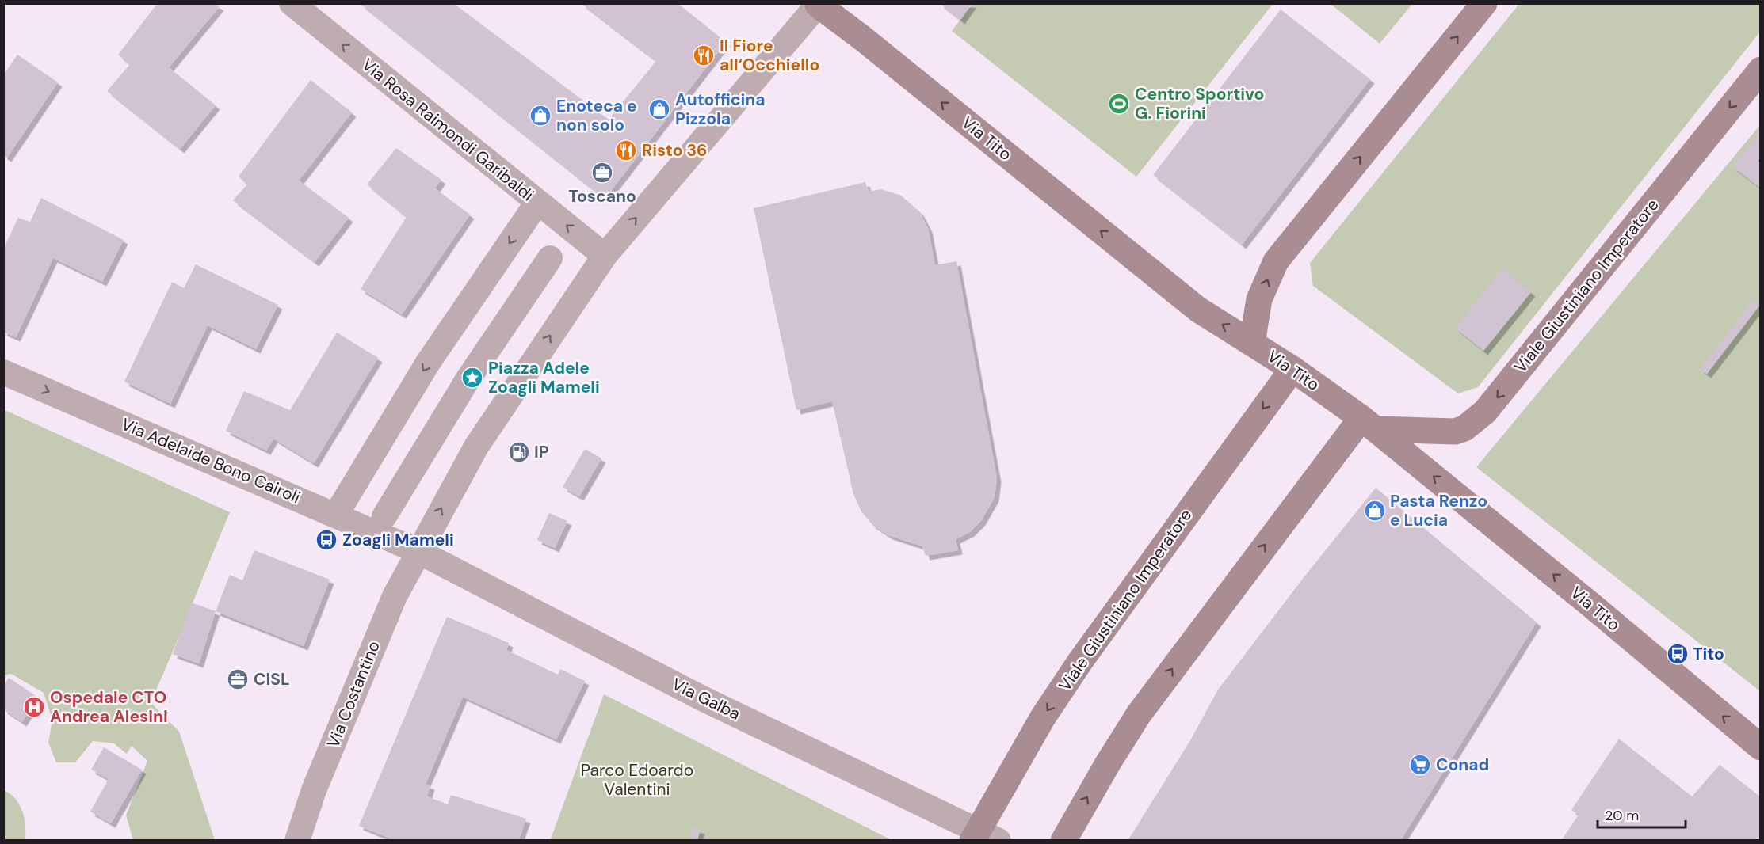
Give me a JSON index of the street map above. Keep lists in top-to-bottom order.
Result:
{
  "streets": {
    "street": [
      "Via Rosa Raimondi Garibaldi",
      "Via Tito",
      "Viale Giustiniano Imperatore",
      "Via Adelaide Bono Cairoli",
      "Via Costantino",
      "Via Galba"
    ]
  },
  "crossings": [
    ["Via Tito", "Viale Giustiniano Imperatore"],
    ["Viale Giustiniano Imperatore", "Via Galba"],
    ["Via Adelaide Bono Cairoli", "Via Costantino"],
    ["Via Adelaide Bono Cairoli", "Via Galba"],
    ["Via Costantino", "Via Galba"]
  ],
  "one_way": ["Via Rosa Raimondi Garibaldi", "Via Tito", "Via Adelaide Bono Cairoli"],
  "parks": ["Parco Edoardo Valentini"],
  "places": {
    "restaurant": ["Il Fiore all‘Occhiello", "Risto 36"],
    "sports": ["Centro Sportivo G. Fiorini"],
    "shop": ["Autofficina Pizzola", "Enoteca e non solo", "Pasta Renzo e Lucia"],
    "office": ["Toscano", "CISL"],
    "place": ["Piazza Adele Zoagli Mameli"],
    "fuel station": ["IP"],
    "bus stop": ["Zoagli Mameli", "Tito"],
    "hospital": ["Ospedale CTO Andrea Alesini"],
    "supermarket": ["Conad"]
  },
  "scale_bar": "20 m"
}
